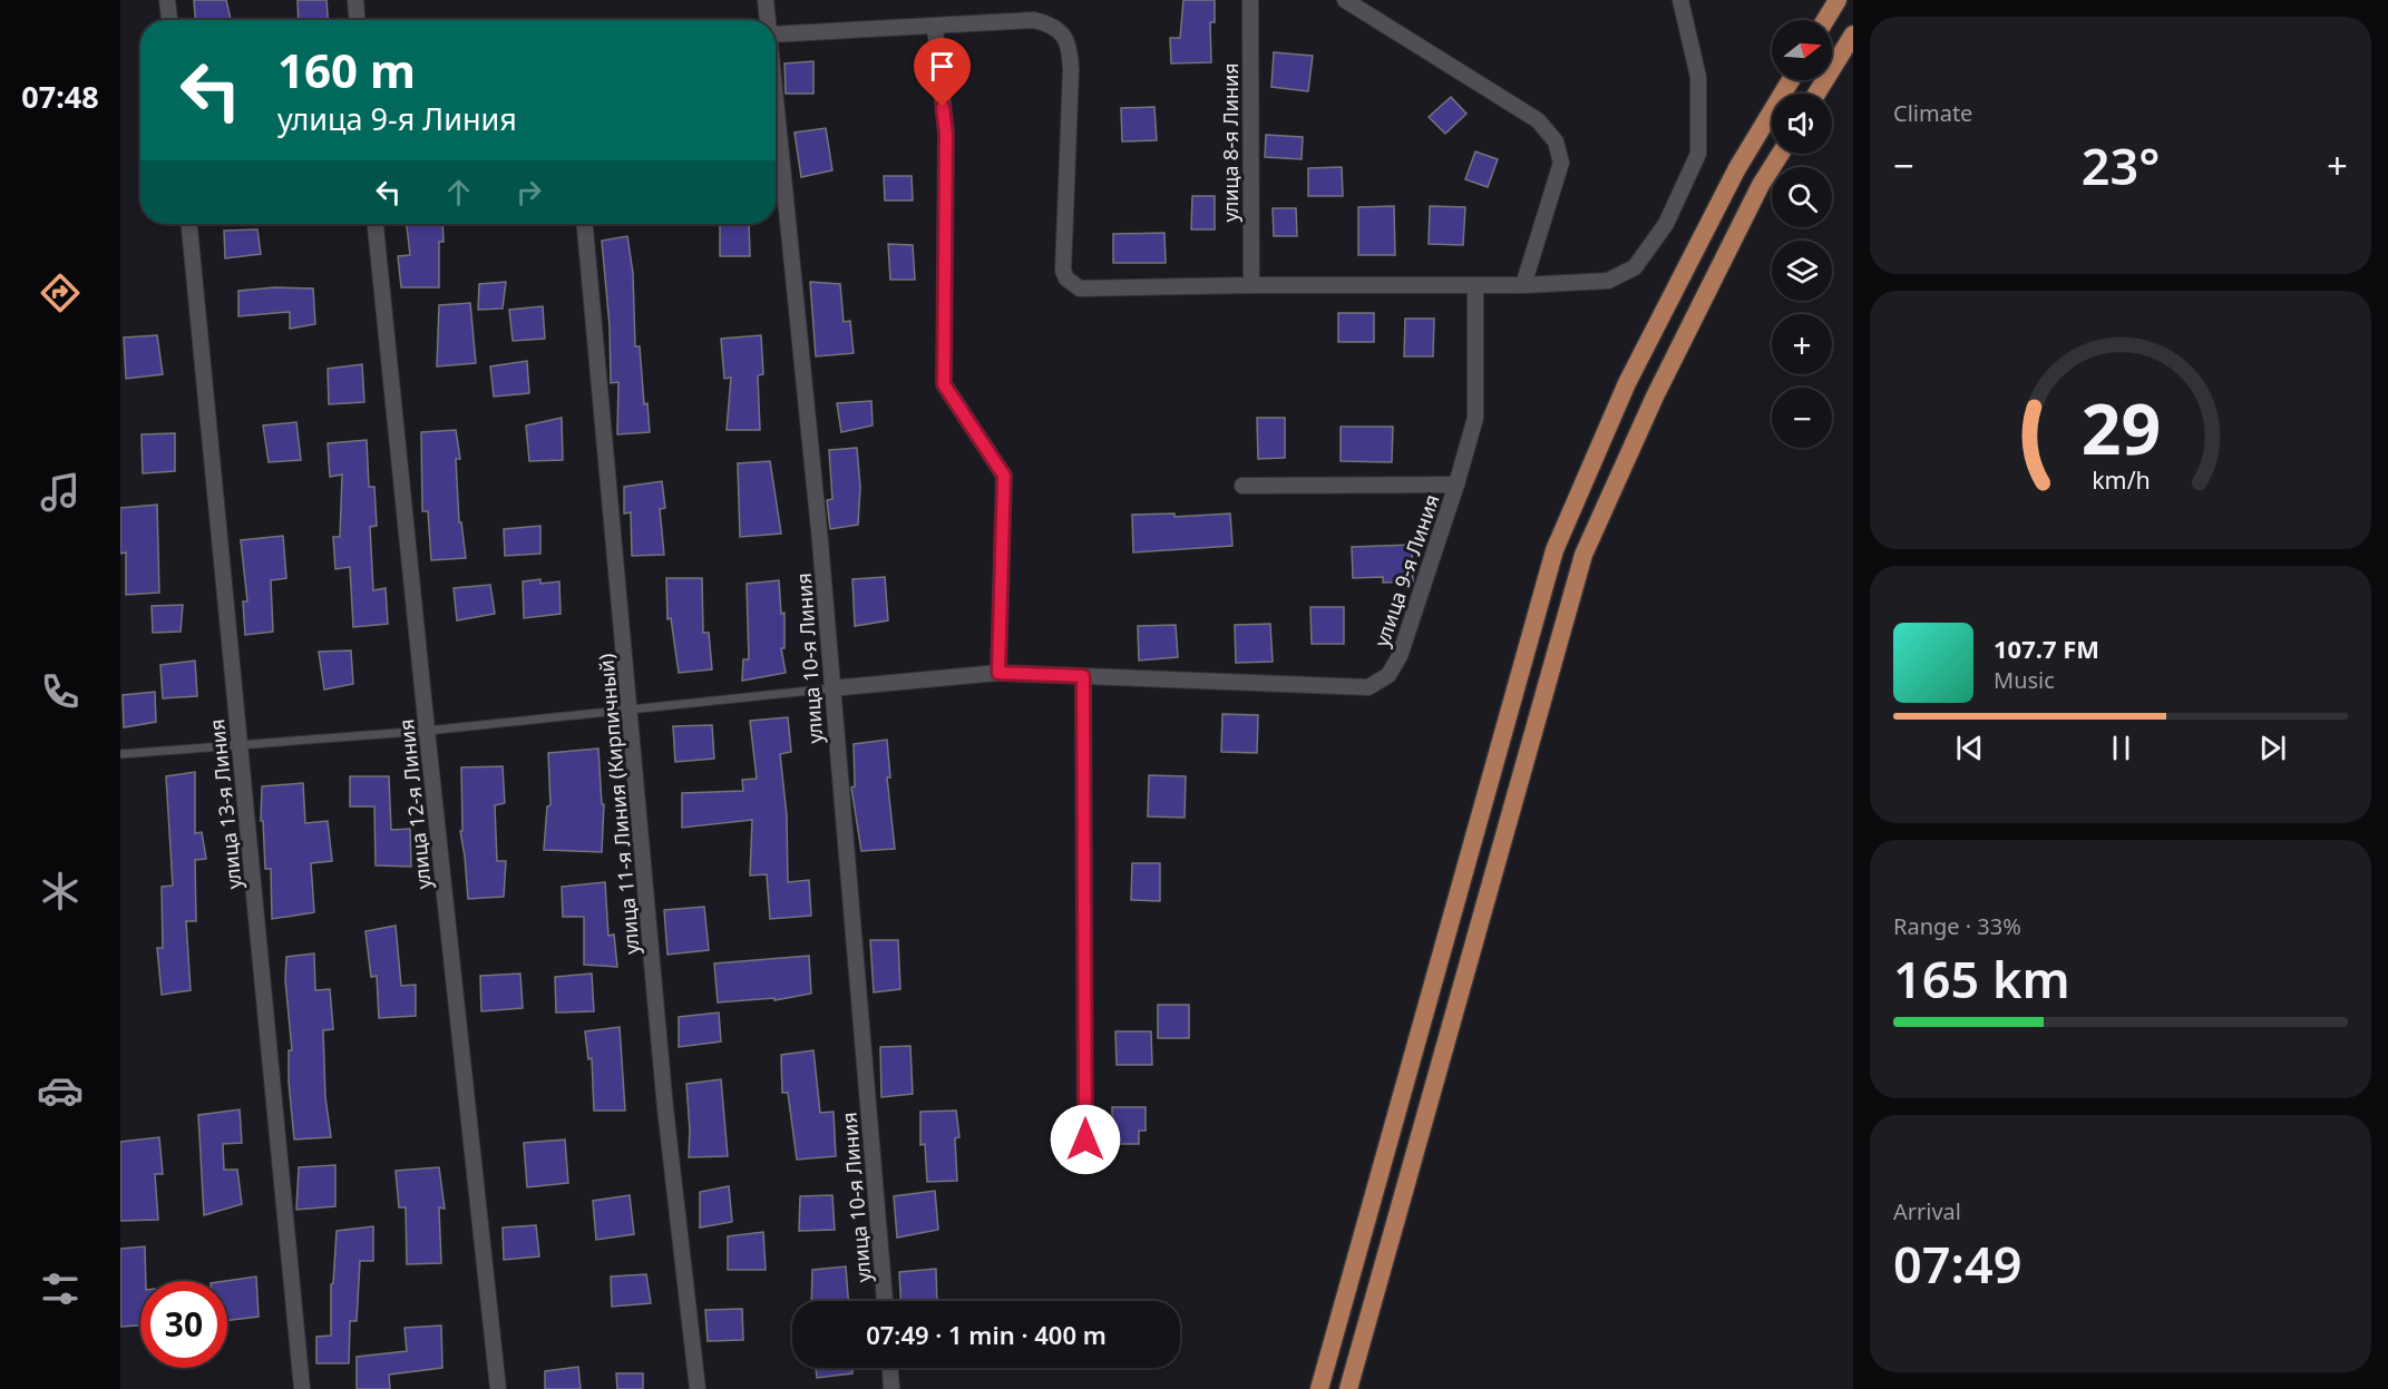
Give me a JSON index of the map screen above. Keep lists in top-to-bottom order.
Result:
{
  "streets": {
    "street": [
      "улица 8-я Линия",
      "улица 9-я Линия",
      "улица 10-я Линия",
      "улица 13-я Линия",
      "улица 12-я Линия",
      "улица 11-я Линия (Кирпичный)"
    ]
  },
  "crossings": [
    ["улица 9-я Линия", "улица 10-я Линия"]
  ],
  "north": "right",
  "page": {
    "tabs": "07:48",
    "tile": [
      "Climate",
      ["Range · 33%", "165 km"],
      ["Arrival", "07:49"]
    ],
    "map_buttons": ["+", "−"],
    "turn": ["160 m", "улица 9-я Линия"],
    "heat": ["−", "23°", "+"],
    "song": ["107.7 FM", "Music"],
    "limit": "30",
    "trip": "07:49 · 1 min · 400 m",
    "gauge": ["29", "km/h"]
  }
}
